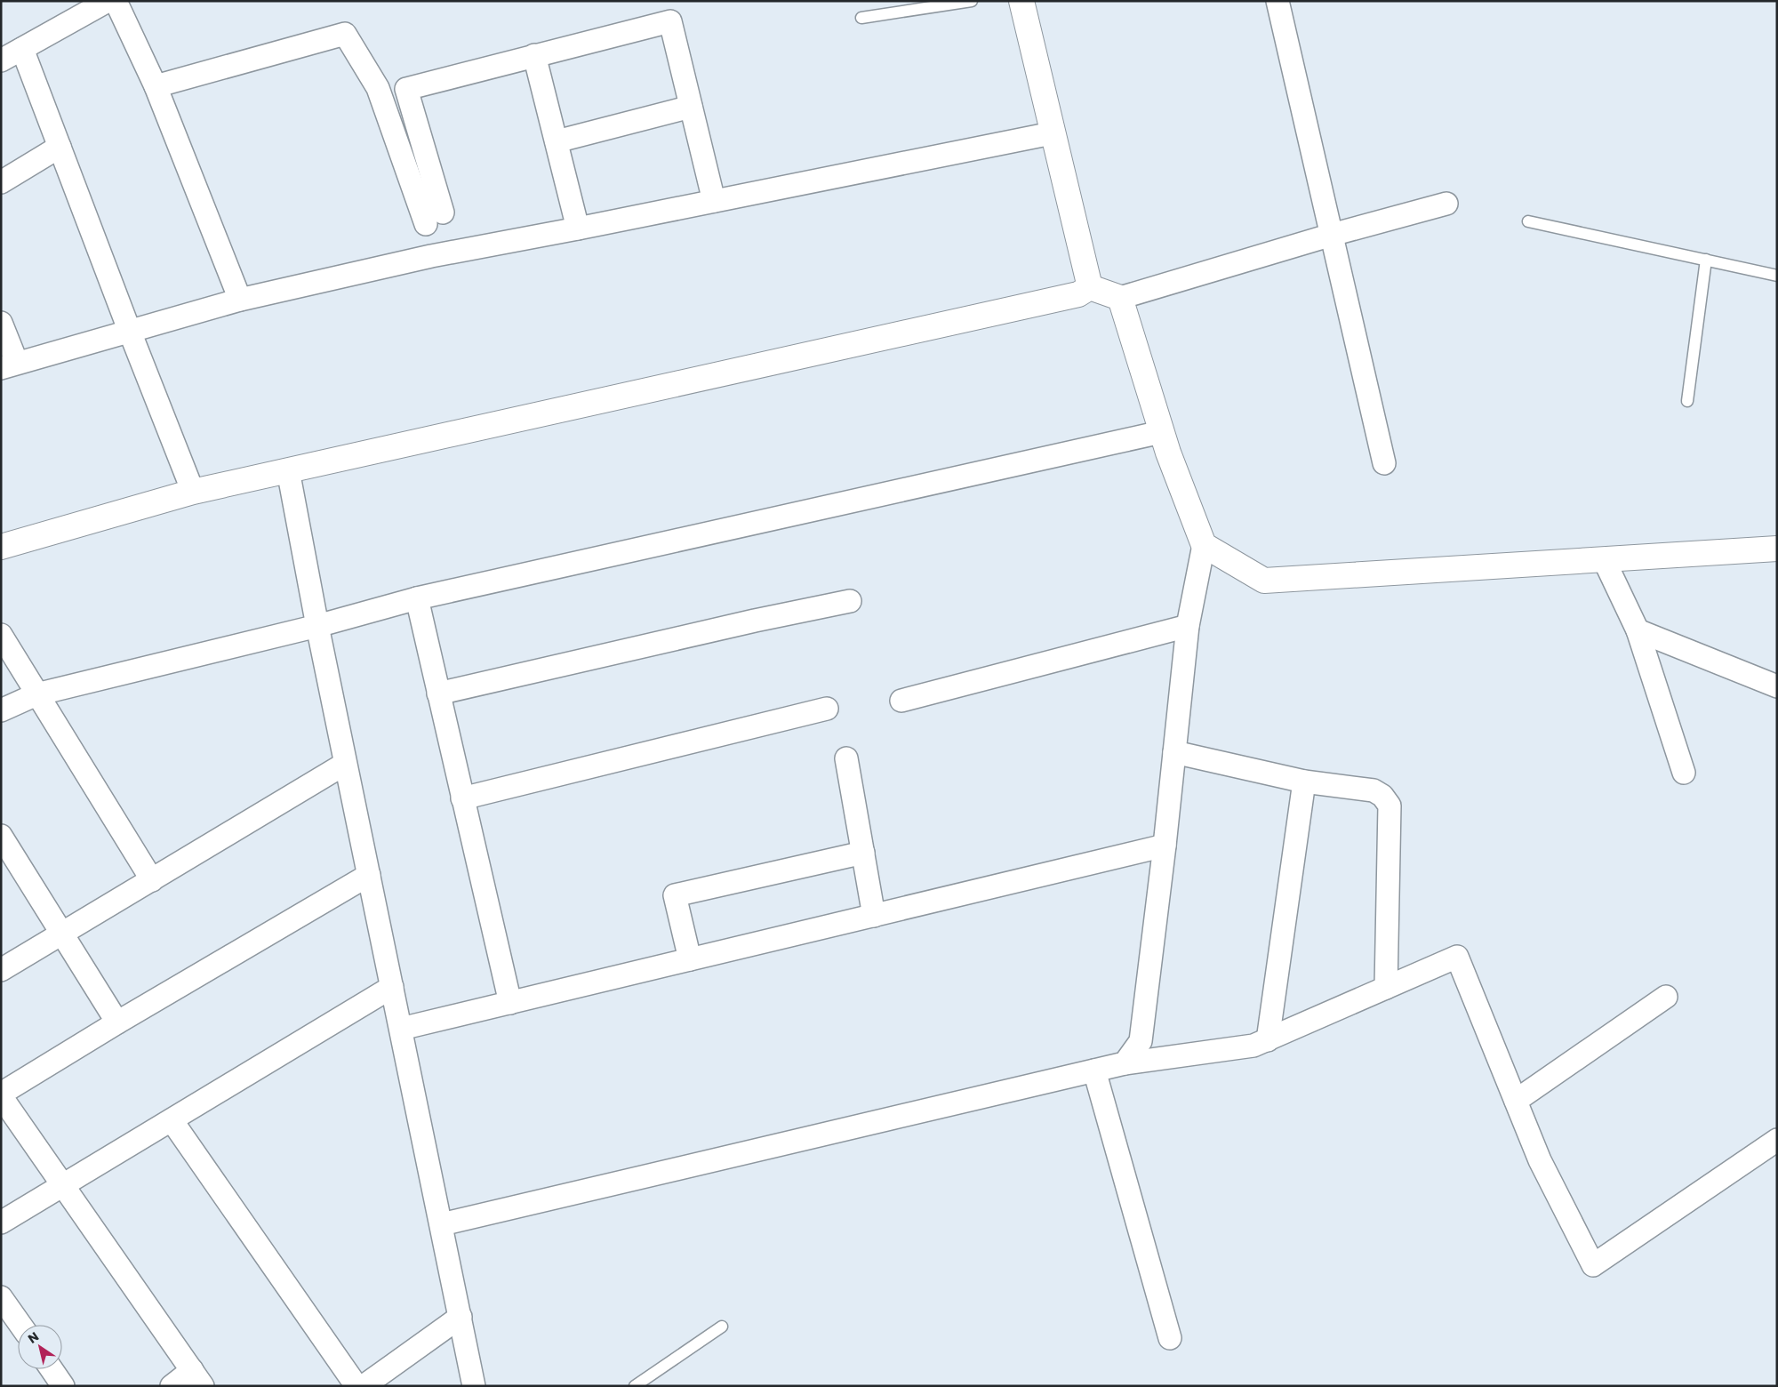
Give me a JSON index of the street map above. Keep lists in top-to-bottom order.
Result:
{
  "north": "top left"
}
